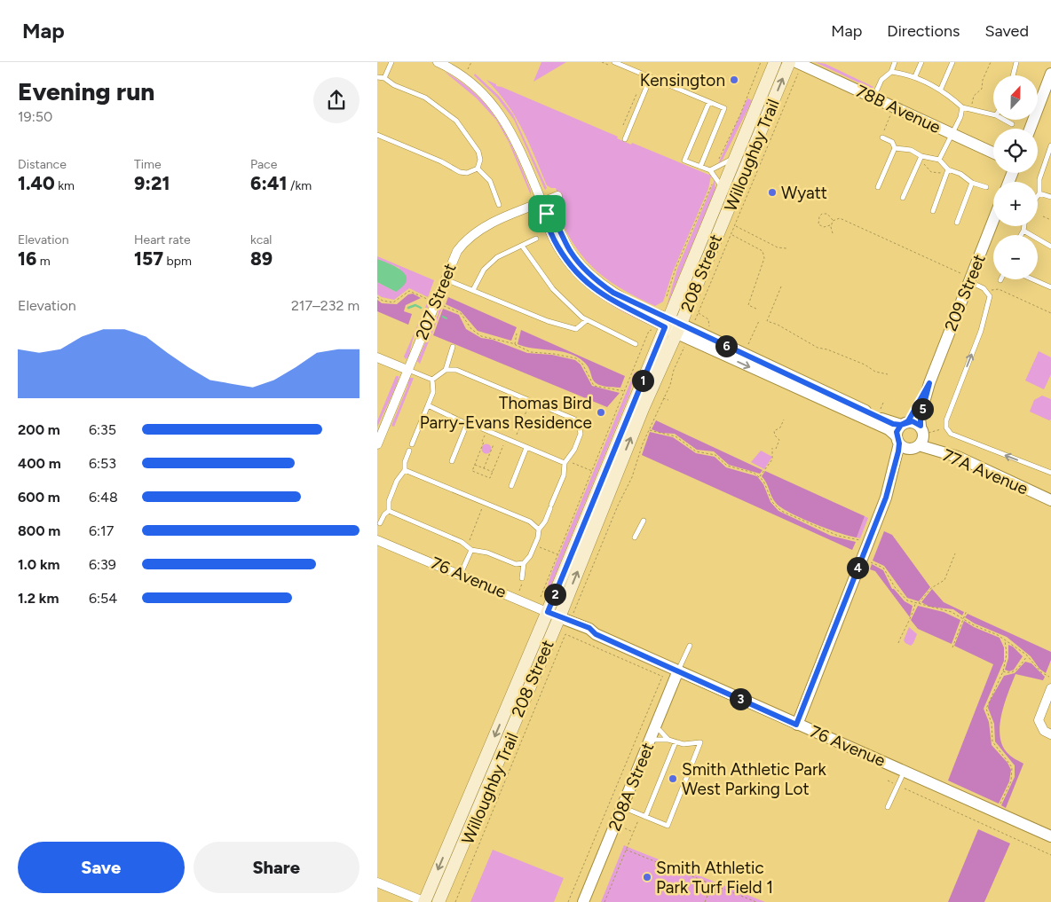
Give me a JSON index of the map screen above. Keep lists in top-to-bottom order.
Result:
{
  "streets": {
    "main road": ["208 Street"],
    "street": [
      "78B Avenue",
      "209 Street",
      "207 Street",
      "77A Avenue",
      "76 Avenue",
      "208A Street"
    ],
    "path": ["Willoughby Trail"]
  },
  "crossings": [
    ["78B Avenue", "Willoughby Trail"],
    ["208 Street", "76 Avenue"],
    ["209 Street", "77A Avenue"],
    ["209 Street", "76 Avenue"],
    ["76 Avenue", "208A Street"]
  ],
  "places": [
    "Kensington",
    "Wyatt",
    "Thomas Bird Parry-Evans Residence",
    "Smith Athletic Park West Parking Lot",
    "Smith Athletic Park Turf Field 1"
  ],
  "north": "top",
  "page": {
    "header": "Map",
    "nav": ["Map", "Directions", "Saved"],
    "heading": ["Evening run", "19:50"],
    "map_buttons": ["+", "−"],
    "stats": [
      ["Distance", "1.40 km"],
      ["Time", "9:21"],
      ["Pace", "6:41 /km"],
      ["Elevation", "16 m"],
      ["Heart rate", "157 bpm"],
      ["kcal", "89"]
    ],
    "chart": ["Elevation", "217–232 m"],
    "pins": [
      "6",
      "1",
      "5",
      "4",
      "2",
      "3"
    ],
    "list": [
      {
        "name": "200 m",
        "note": "6:35"
      },
      {
        "name": "400 m",
        "note": "6:53"
      },
      {
        "name": "600 m",
        "note": "6:48"
      },
      {
        "name": "800 m",
        "note": "6:17"
      },
      {
        "name": "1.0 km",
        "note": "6:39"
      },
      {
        "name": "1.2 km",
        "note": "6:54"
      }
    ],
    "buttons": ["Save", "Share"]
  }
}
